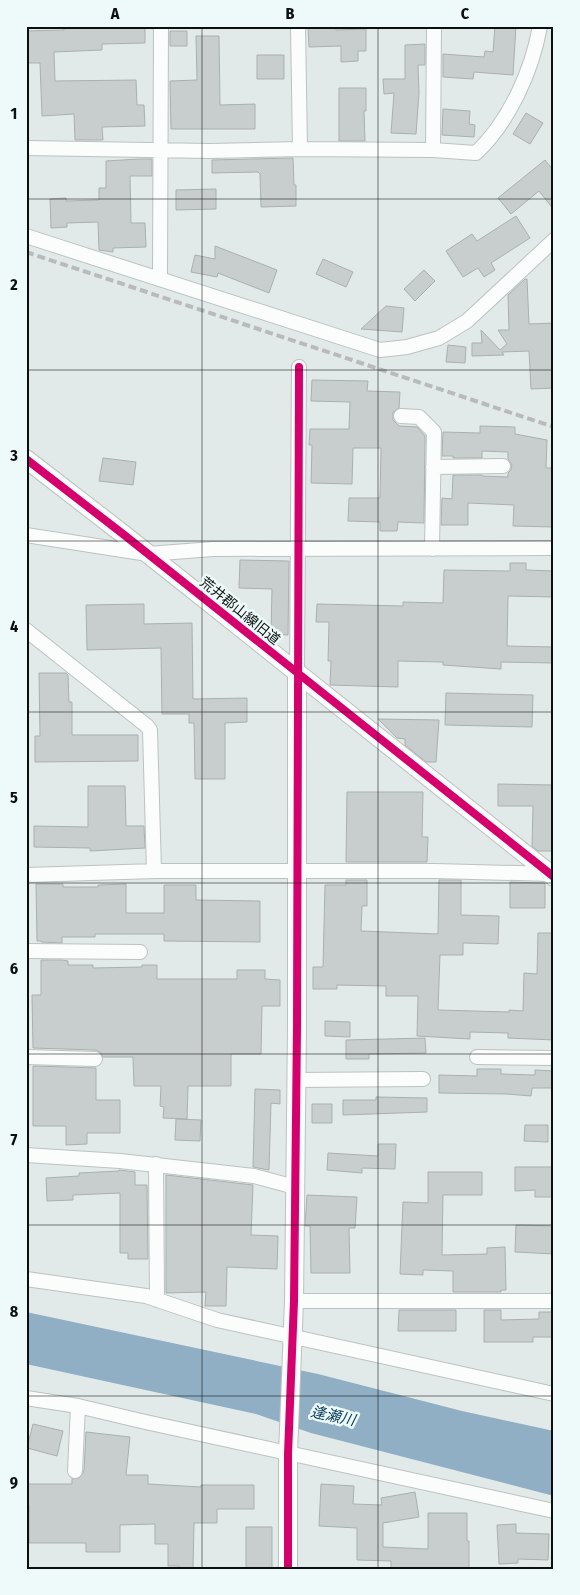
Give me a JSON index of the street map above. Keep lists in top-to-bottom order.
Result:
{
  "streets": {
    "street": ["荒井郡山線旧道"]
  },
  "water": ["逢瀬川"],
  "grid": {
    "columns": ["A", "B", "C"],
    "rows": [
      "1",
      "2",
      "3",
      "4",
      "5",
      "6",
      "7",
      "8",
      "9"
    ]
  }
}
